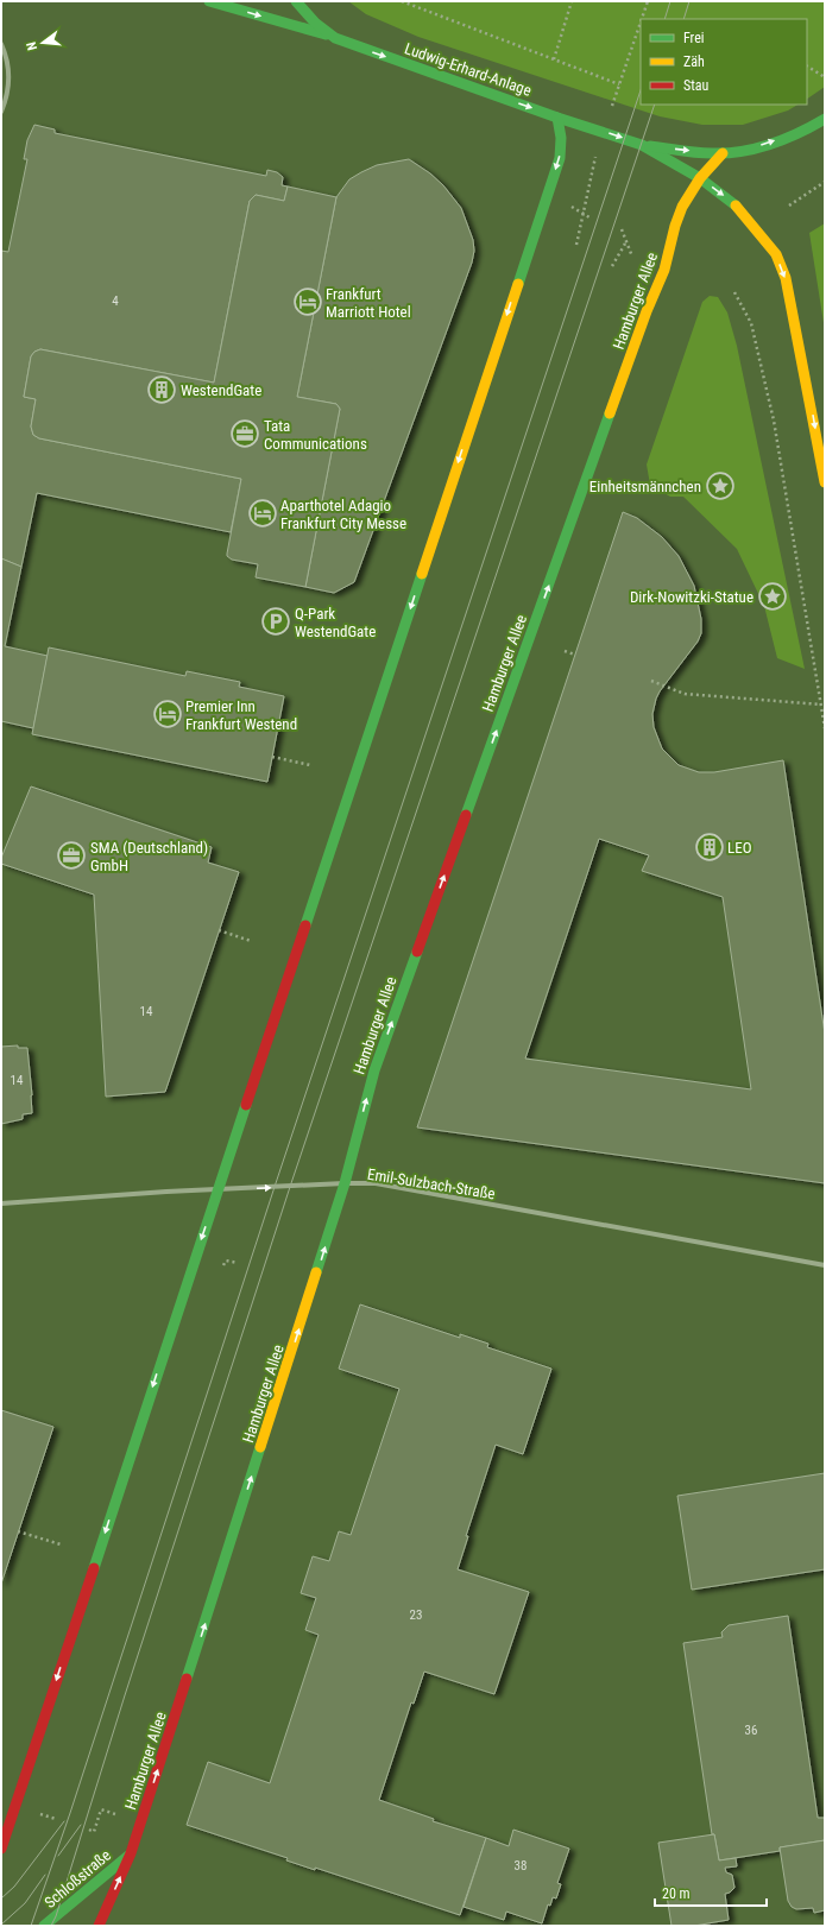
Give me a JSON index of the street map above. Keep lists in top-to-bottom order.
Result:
{
  "streets": {
    "street": [
      "Ludwig-Erhard-Anlage",
      "Hamburger Allee",
      "Emil-Sulzbach-Straße",
      "Schloßstraße"
    ]
  },
  "crossings": [
    ["Ludwig-Erhard-Anlage", "Hamburger Allee"],
    ["Hamburger Allee", "Emil-Sulzbach-Straße"],
    ["Hamburger Allee", "Schloßstraße"]
  ],
  "one_way": ["Ludwig-Erhard-Anlage", "Hamburger Allee"],
  "places": {
    "hotel": ["Frankfurt Marriott Hotel", "Aparthotel Adagio Frankfurt City Messe", "Premier Inn Frankfurt Westend"],
    "building": ["WestendGate", "LEO"],
    "office": ["Tata Communications", "SMA (Deutschland) GmbH"],
    "place": ["Einheitsmännchen", "Dirk-Nowitzki-Statue"],
    "parking": ["Q-Park WestendGate"]
  },
  "house_numbers": [
    "4",
    "14",
    "14",
    "23",
    "36",
    "38"
  ],
  "legend": ["Frei", "Zäh", "Stau"],
  "scale_bar": "20 m",
  "north": "left"
}
